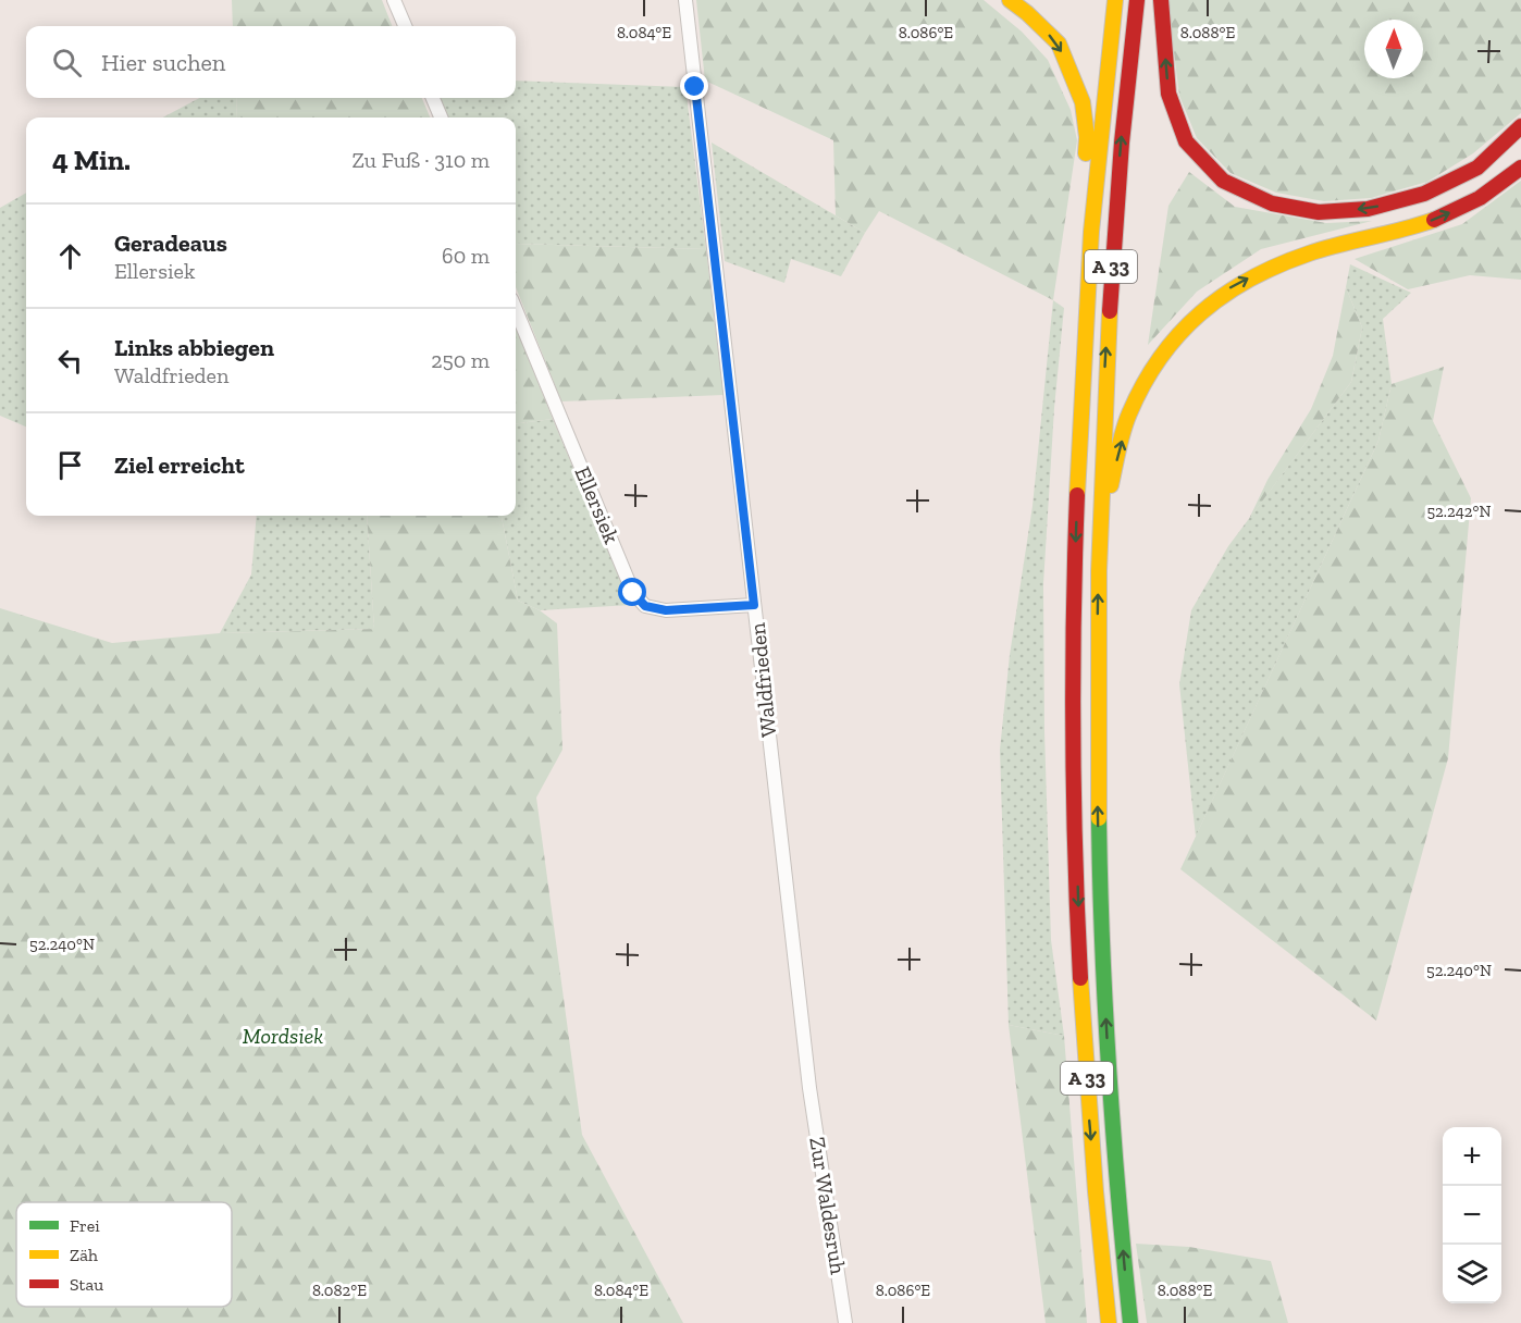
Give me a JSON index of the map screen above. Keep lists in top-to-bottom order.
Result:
{
  "streets": {
    "highway": ["A 33"],
    "street": ["Ellersiek", "Waldfrieden", "Zur Waldesruh"]
  },
  "crossings": [
    ["Ellersiek", "Waldfrieden"],
    ["Waldfrieden", "Zur Waldesruh"]
  ],
  "parks": ["Mordsiek"],
  "legend": ["Frei", "Zäh", "Stau"],
  "north": "top",
  "page": {
    "search": "Hier suchen",
    "heading": ["4 Min.", "Zu Fuß · 310 m"],
    "list": [
      ["Geradeaus", "Ellersiek", "60 m"],
      ["Links abbiegen", "Waldfrieden", "250 m"],
      "Ziel erreicht"
    ],
    "map_buttons": ["+", "−"]
  },
  "coordinates": [
    "8.084°E",
    "8.086°E",
    "8.088°E",
    "52.242°N",
    "52.240°N",
    "8.082°E"
  ]
}
